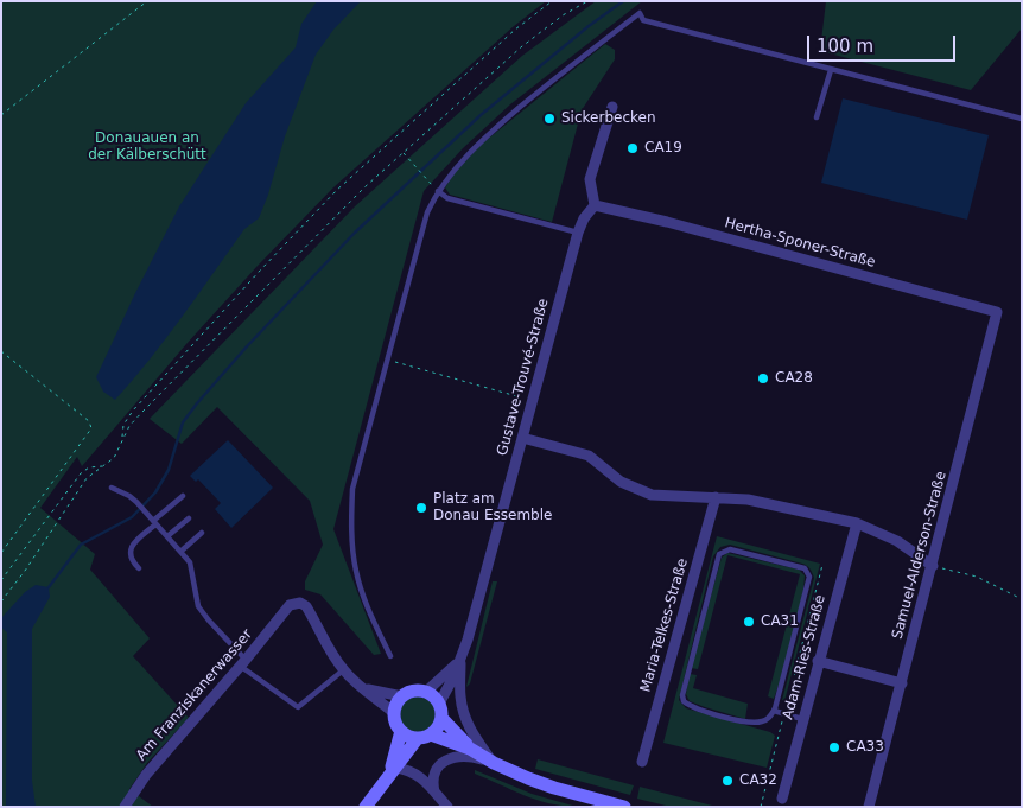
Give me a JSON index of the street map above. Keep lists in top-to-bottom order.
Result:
{
  "streets": {
    "street": [
      "Hertha-Sponer-Straße",
      "Gustave-Trouvé-Straße",
      "Samuel-Alderson-Straße",
      "Maria-Telkes-Straße",
      "Adam-Ries-Straße",
      "Am Franziskanerwasser"
    ]
  },
  "crossings": [
    ["Hertha-Sponer-Straße", "Gustave-Trouvé-Straße"],
    ["Hertha-Sponer-Straße", "Samuel-Alderson-Straße"]
  ],
  "parks": ["Donauauen an der Kälberschütt"],
  "places": [
    "Sickerbecken",
    "CA19",
    "CA28",
    "Platz am Donau Essemble",
    "CA31",
    "CA33",
    "CA32"
  ],
  "scale_bar": "100 m"
}
